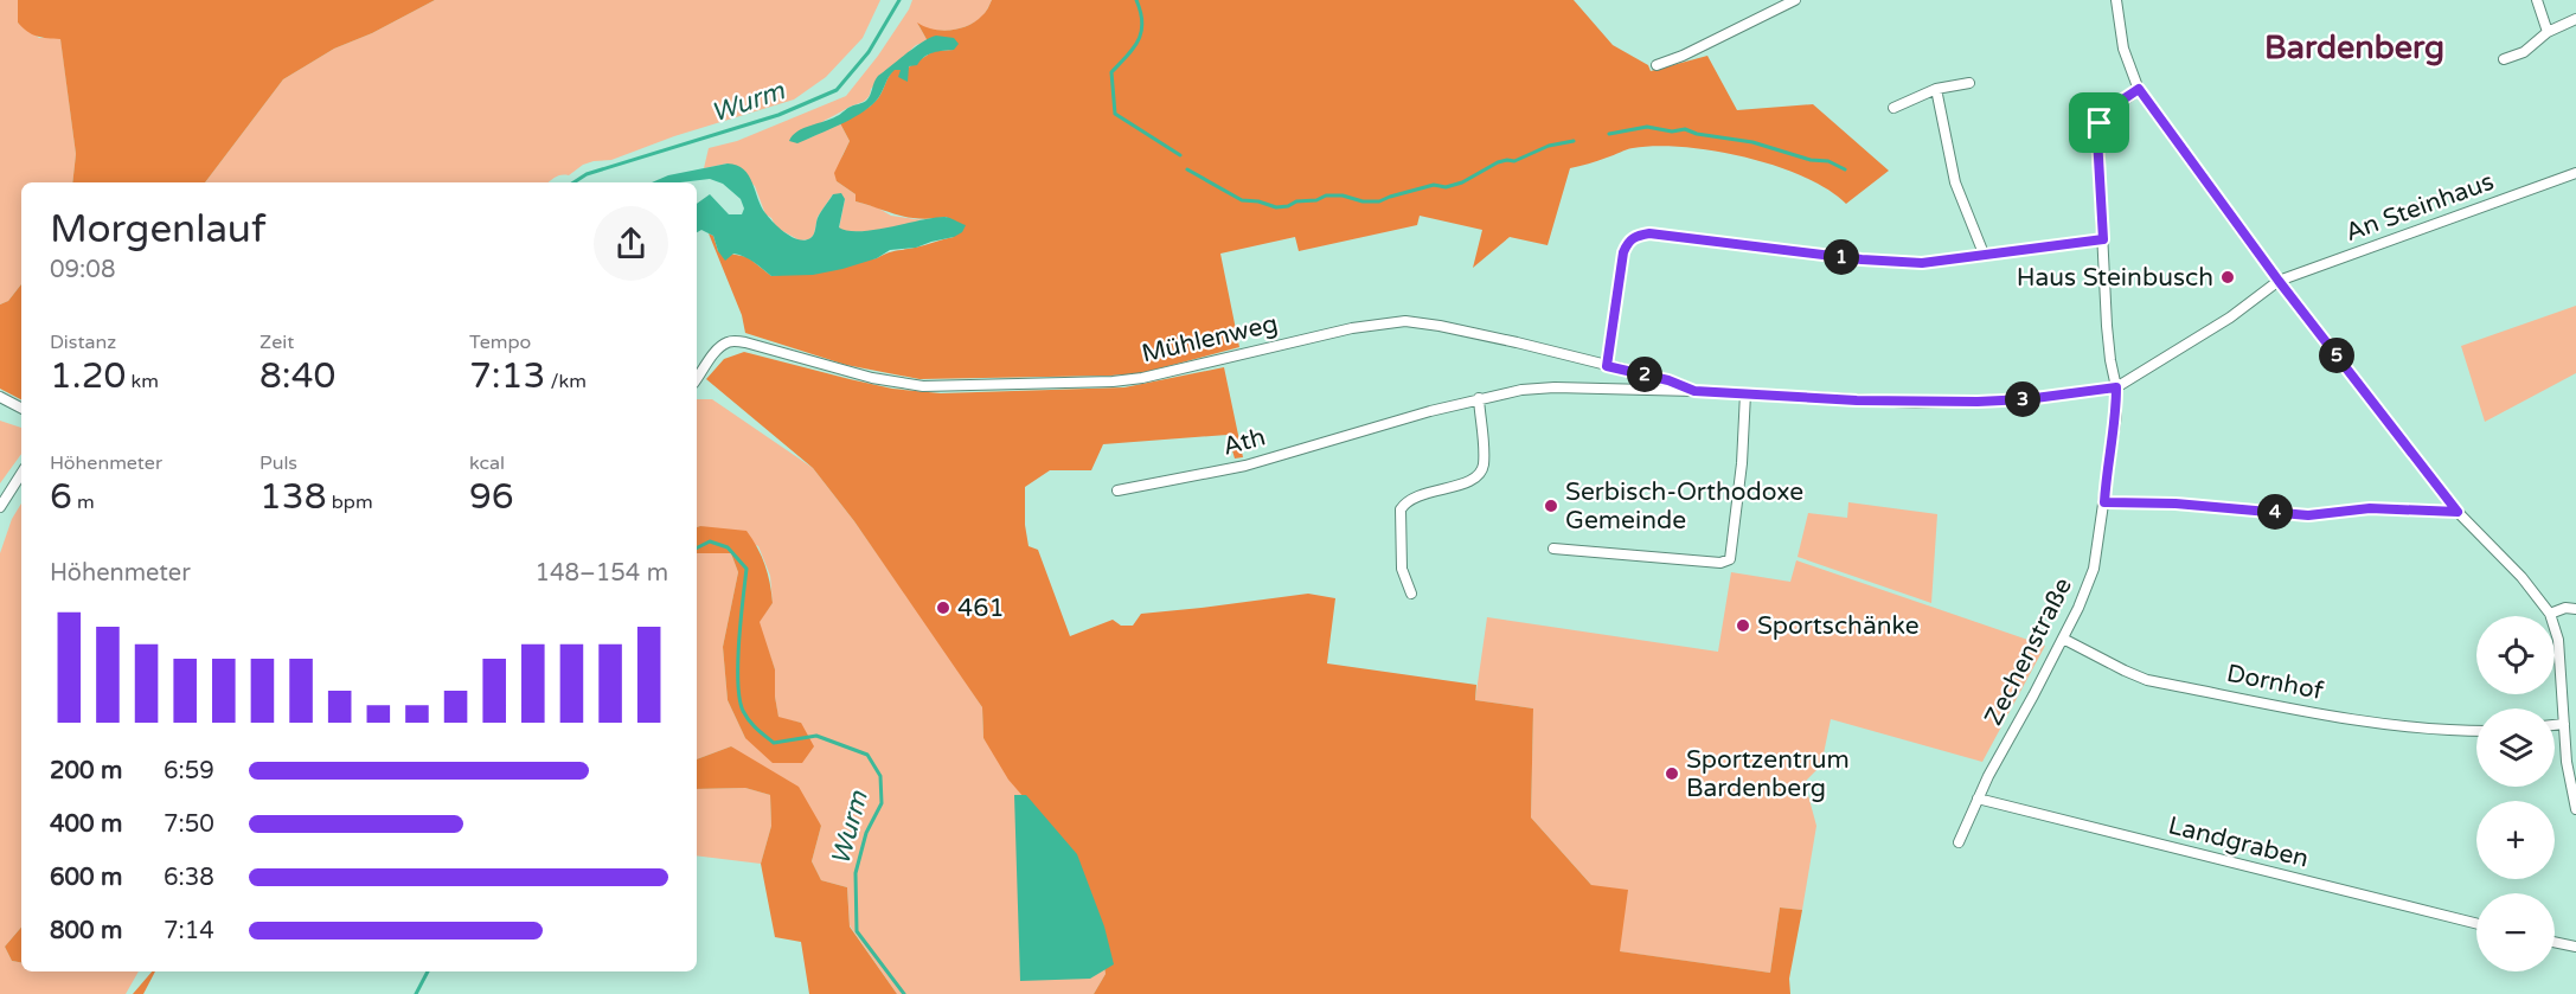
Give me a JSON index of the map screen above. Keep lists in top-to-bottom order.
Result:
{
  "streets": {
    "street": [
      "An Steinhaus",
      "Mühlenweg",
      "Ath",
      "Zechenstraße",
      "Dornhof",
      "Landgraben"
    ]
  },
  "crossings": [
    ["An Steinhaus", "Ath"],
    ["An Steinhaus", "Zechenstraße"],
    ["Mühlenweg", "Ath"],
    ["Ath", "Zechenstraße"],
    ["Zechenstraße", "Dornhof"],
    ["Zechenstraße", "Landgraben"]
  ],
  "districts": ["Bardenberg"],
  "water": ["Wurm"],
  "places": [
    "Haus Steinbusch",
    "Serbisch-Orthodoxe Gemeinde",
    "461",
    "Sportschänke",
    "Sportzentrum Bardenberg"
  ],
  "page": {
    "heading": ["Morgenlauf", "09:08"],
    "pins": [
      "1",
      "5",
      "2",
      "3",
      "4"
    ],
    "stats": [
      ["Distanz", "1.20 km"],
      ["Zeit", "8:40"],
      ["Tempo", "7:13 /km"],
      ["Höhenmeter", "6 m"],
      ["Puls", "138 bpm"],
      ["kcal", "96"]
    ],
    "chart": ["Höhenmeter", "148–154 m"],
    "map_buttons": ["+", "−"],
    "list": [
      {
        "name": "200 m",
        "note": "6:59"
      },
      {
        "name": "400 m",
        "note": "7:50"
      },
      {
        "name": "600 m",
        "note": "6:38"
      },
      {
        "name": "800 m",
        "note": "7:14"
      }
    ]
  }
}
